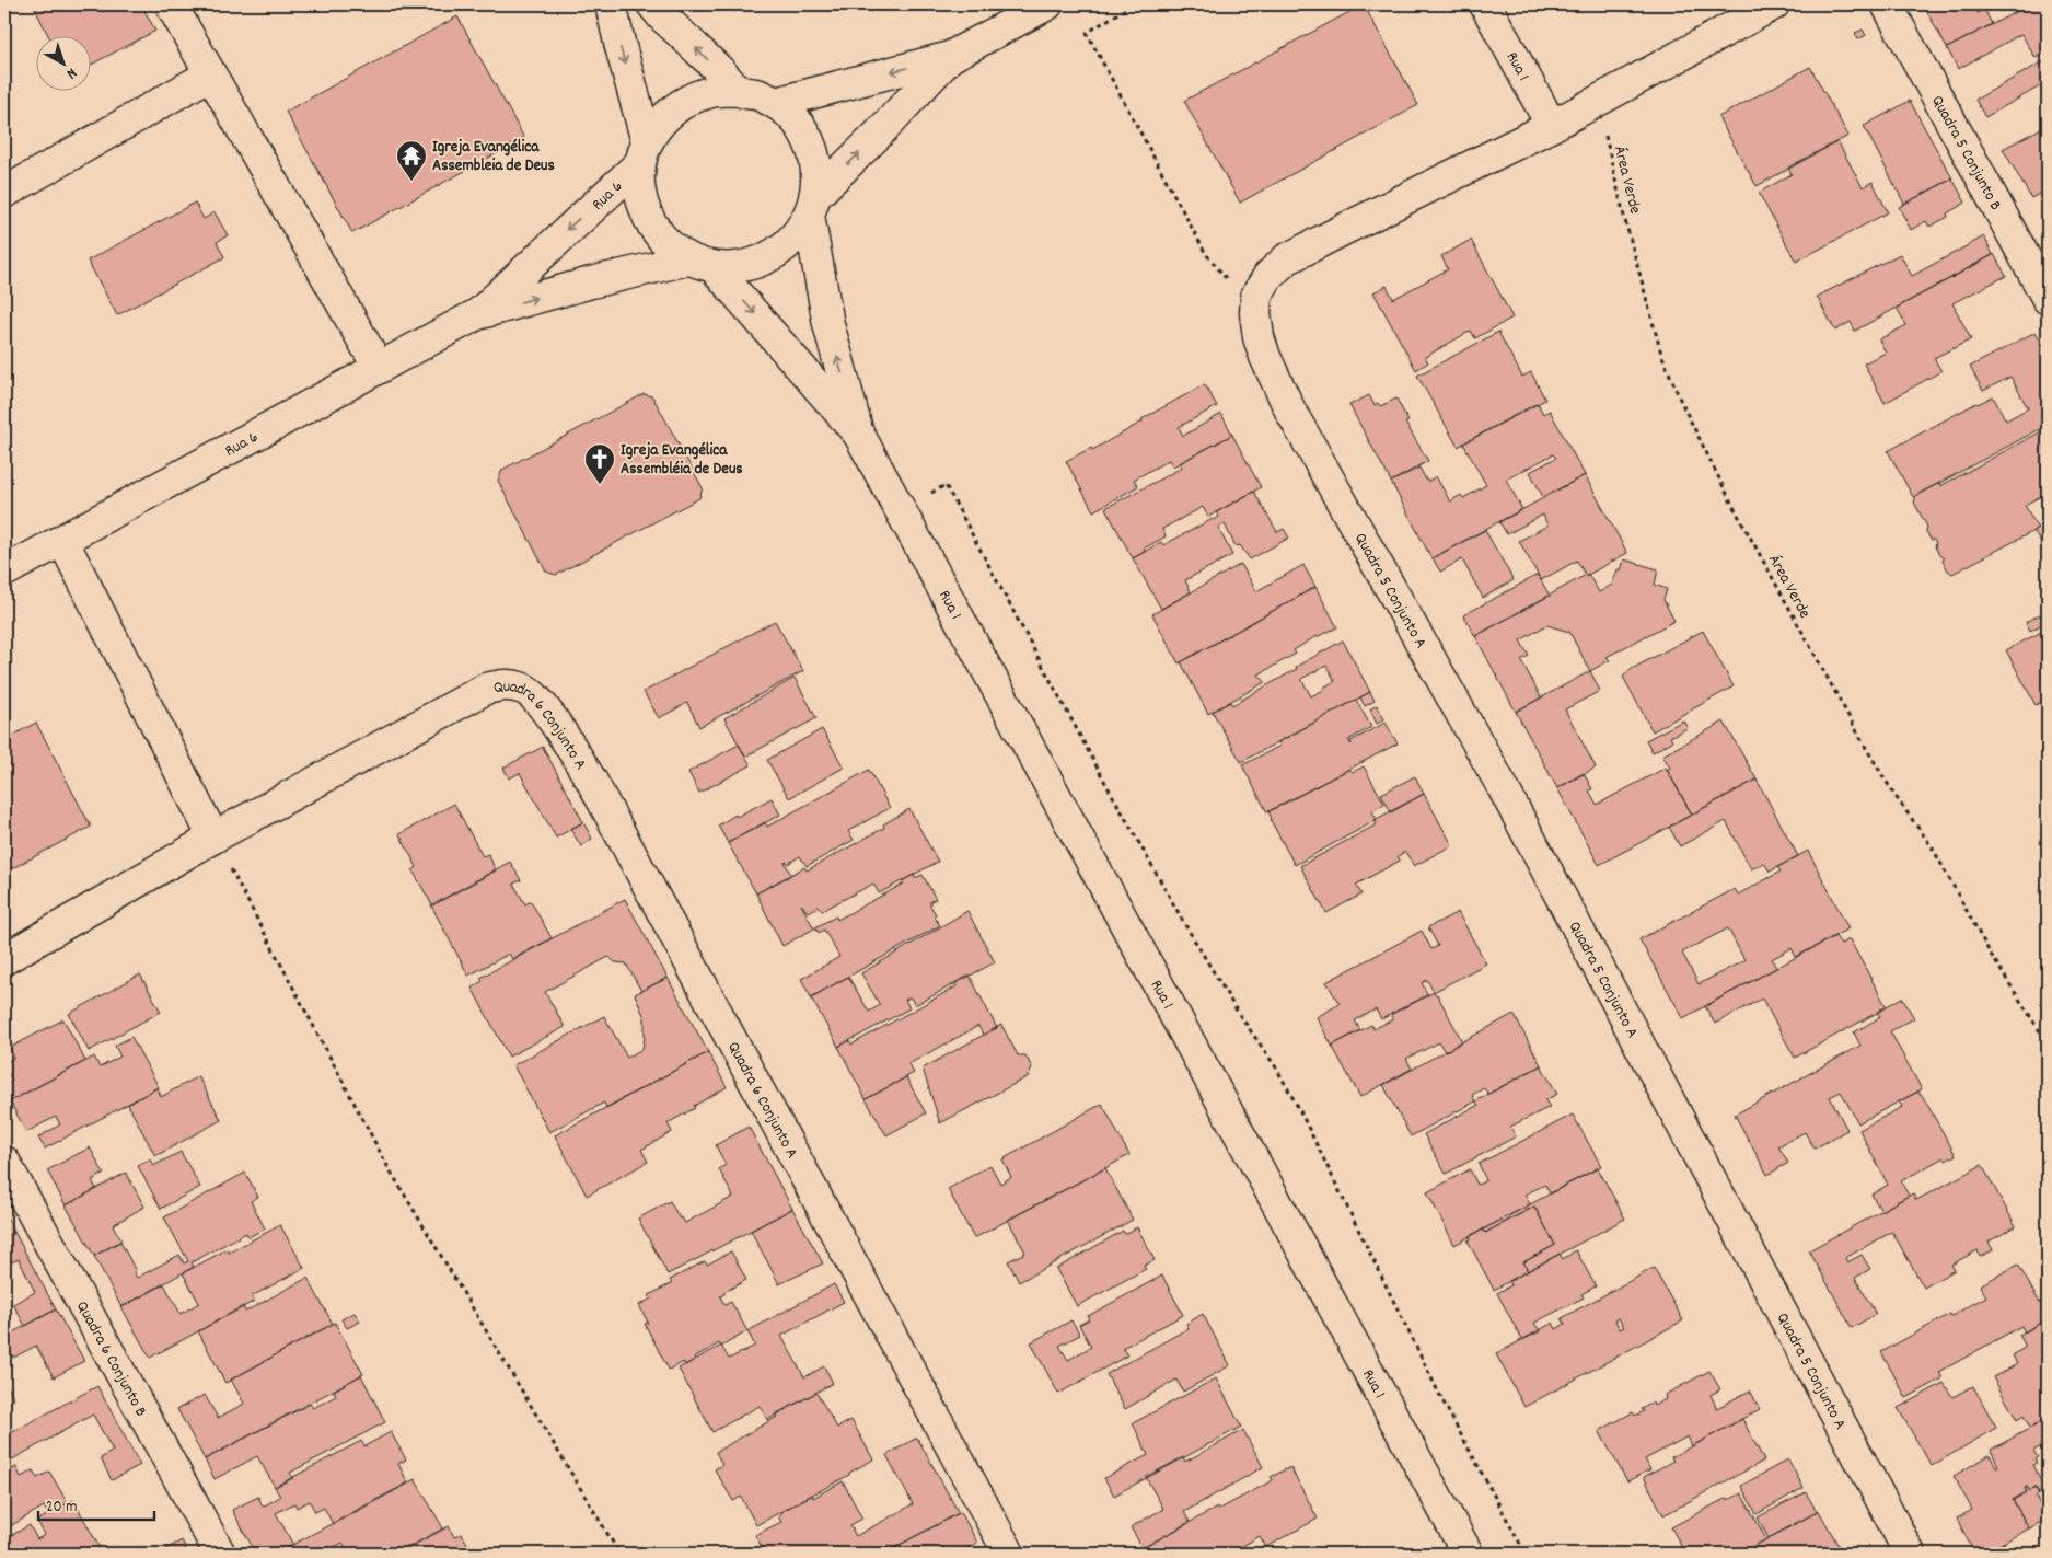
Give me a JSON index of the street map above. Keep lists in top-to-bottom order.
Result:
{
  "streets": {
    "street": [
      "Rua 1",
      "Quadra 5 Conjunto B",
      "Rua 6",
      "Quadra 5 Conjunto A",
      "Quadra 6 Conjunto A",
      "Quadra 6 Conjunto B"
    ],
    "path": ["Área Verde"]
  },
  "places": {
    "temple": ["Igreja Evangélica Assembleia de Deus"],
    "church": ["Igreja Evangélica Assembléia de Deus"]
  },
  "scale_bar": "20 m",
  "north": "bottom right"
}
